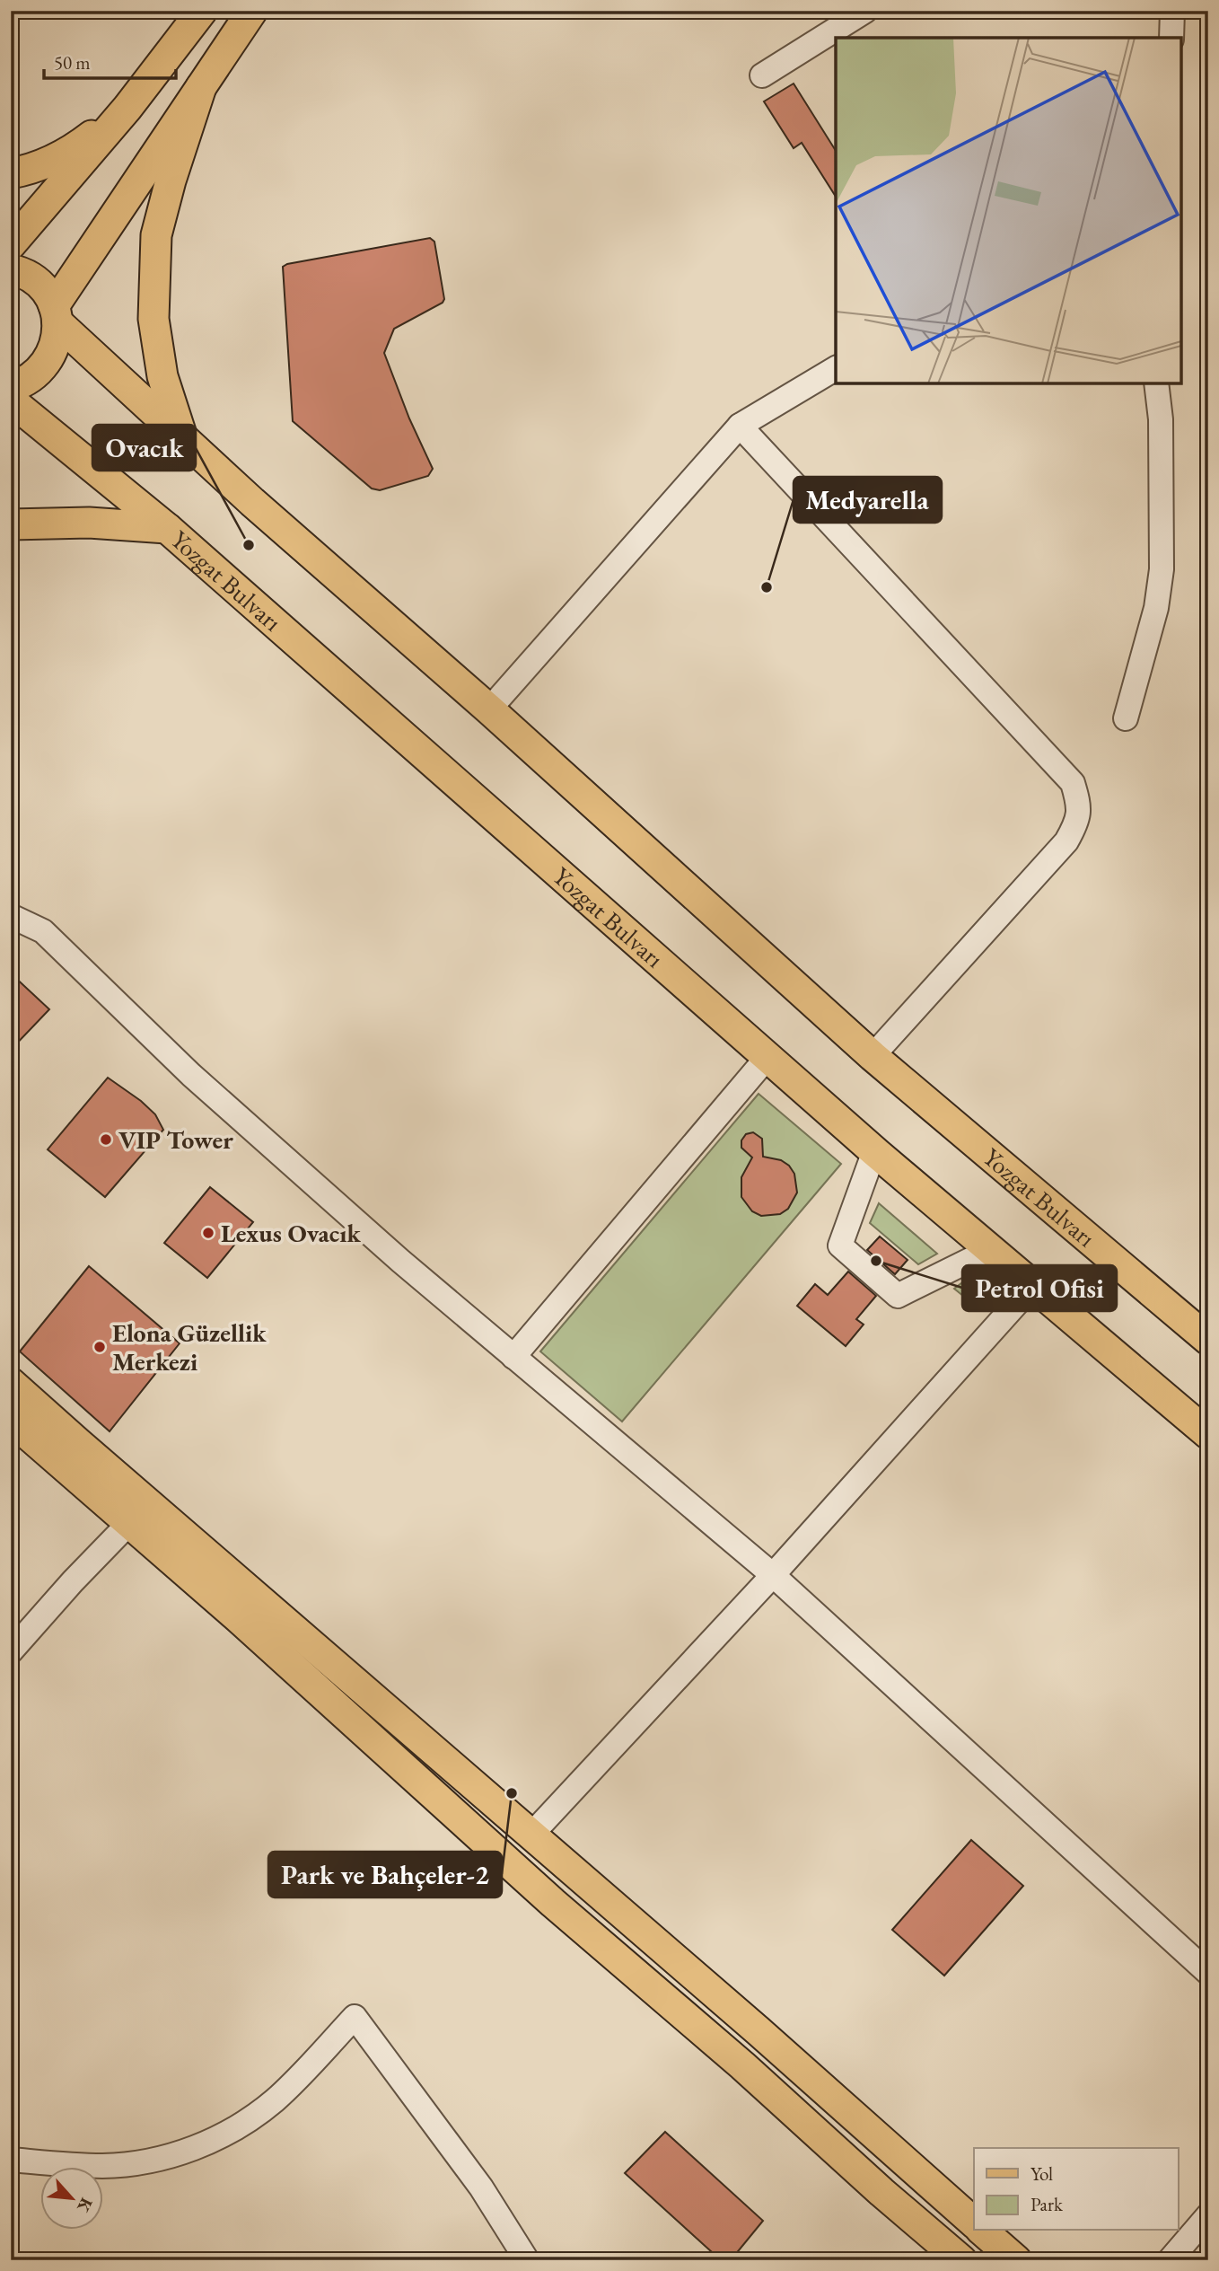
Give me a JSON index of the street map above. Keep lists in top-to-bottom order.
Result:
{
  "streets": {
    "main road": ["Yozgat Bulvarı"]
  },
  "places": [
    "Ovacık",
    "Medyarella",
    "VIP Tower",
    "Lexus Ovacık",
    "Petrol Ofisi",
    "Elona Güzellik Merkezi",
    "Park ve Bahçeler-2"
  ],
  "legend": ["Yol", "Park"],
  "scale_bar": "50 m",
  "north": "bottom right"
}
